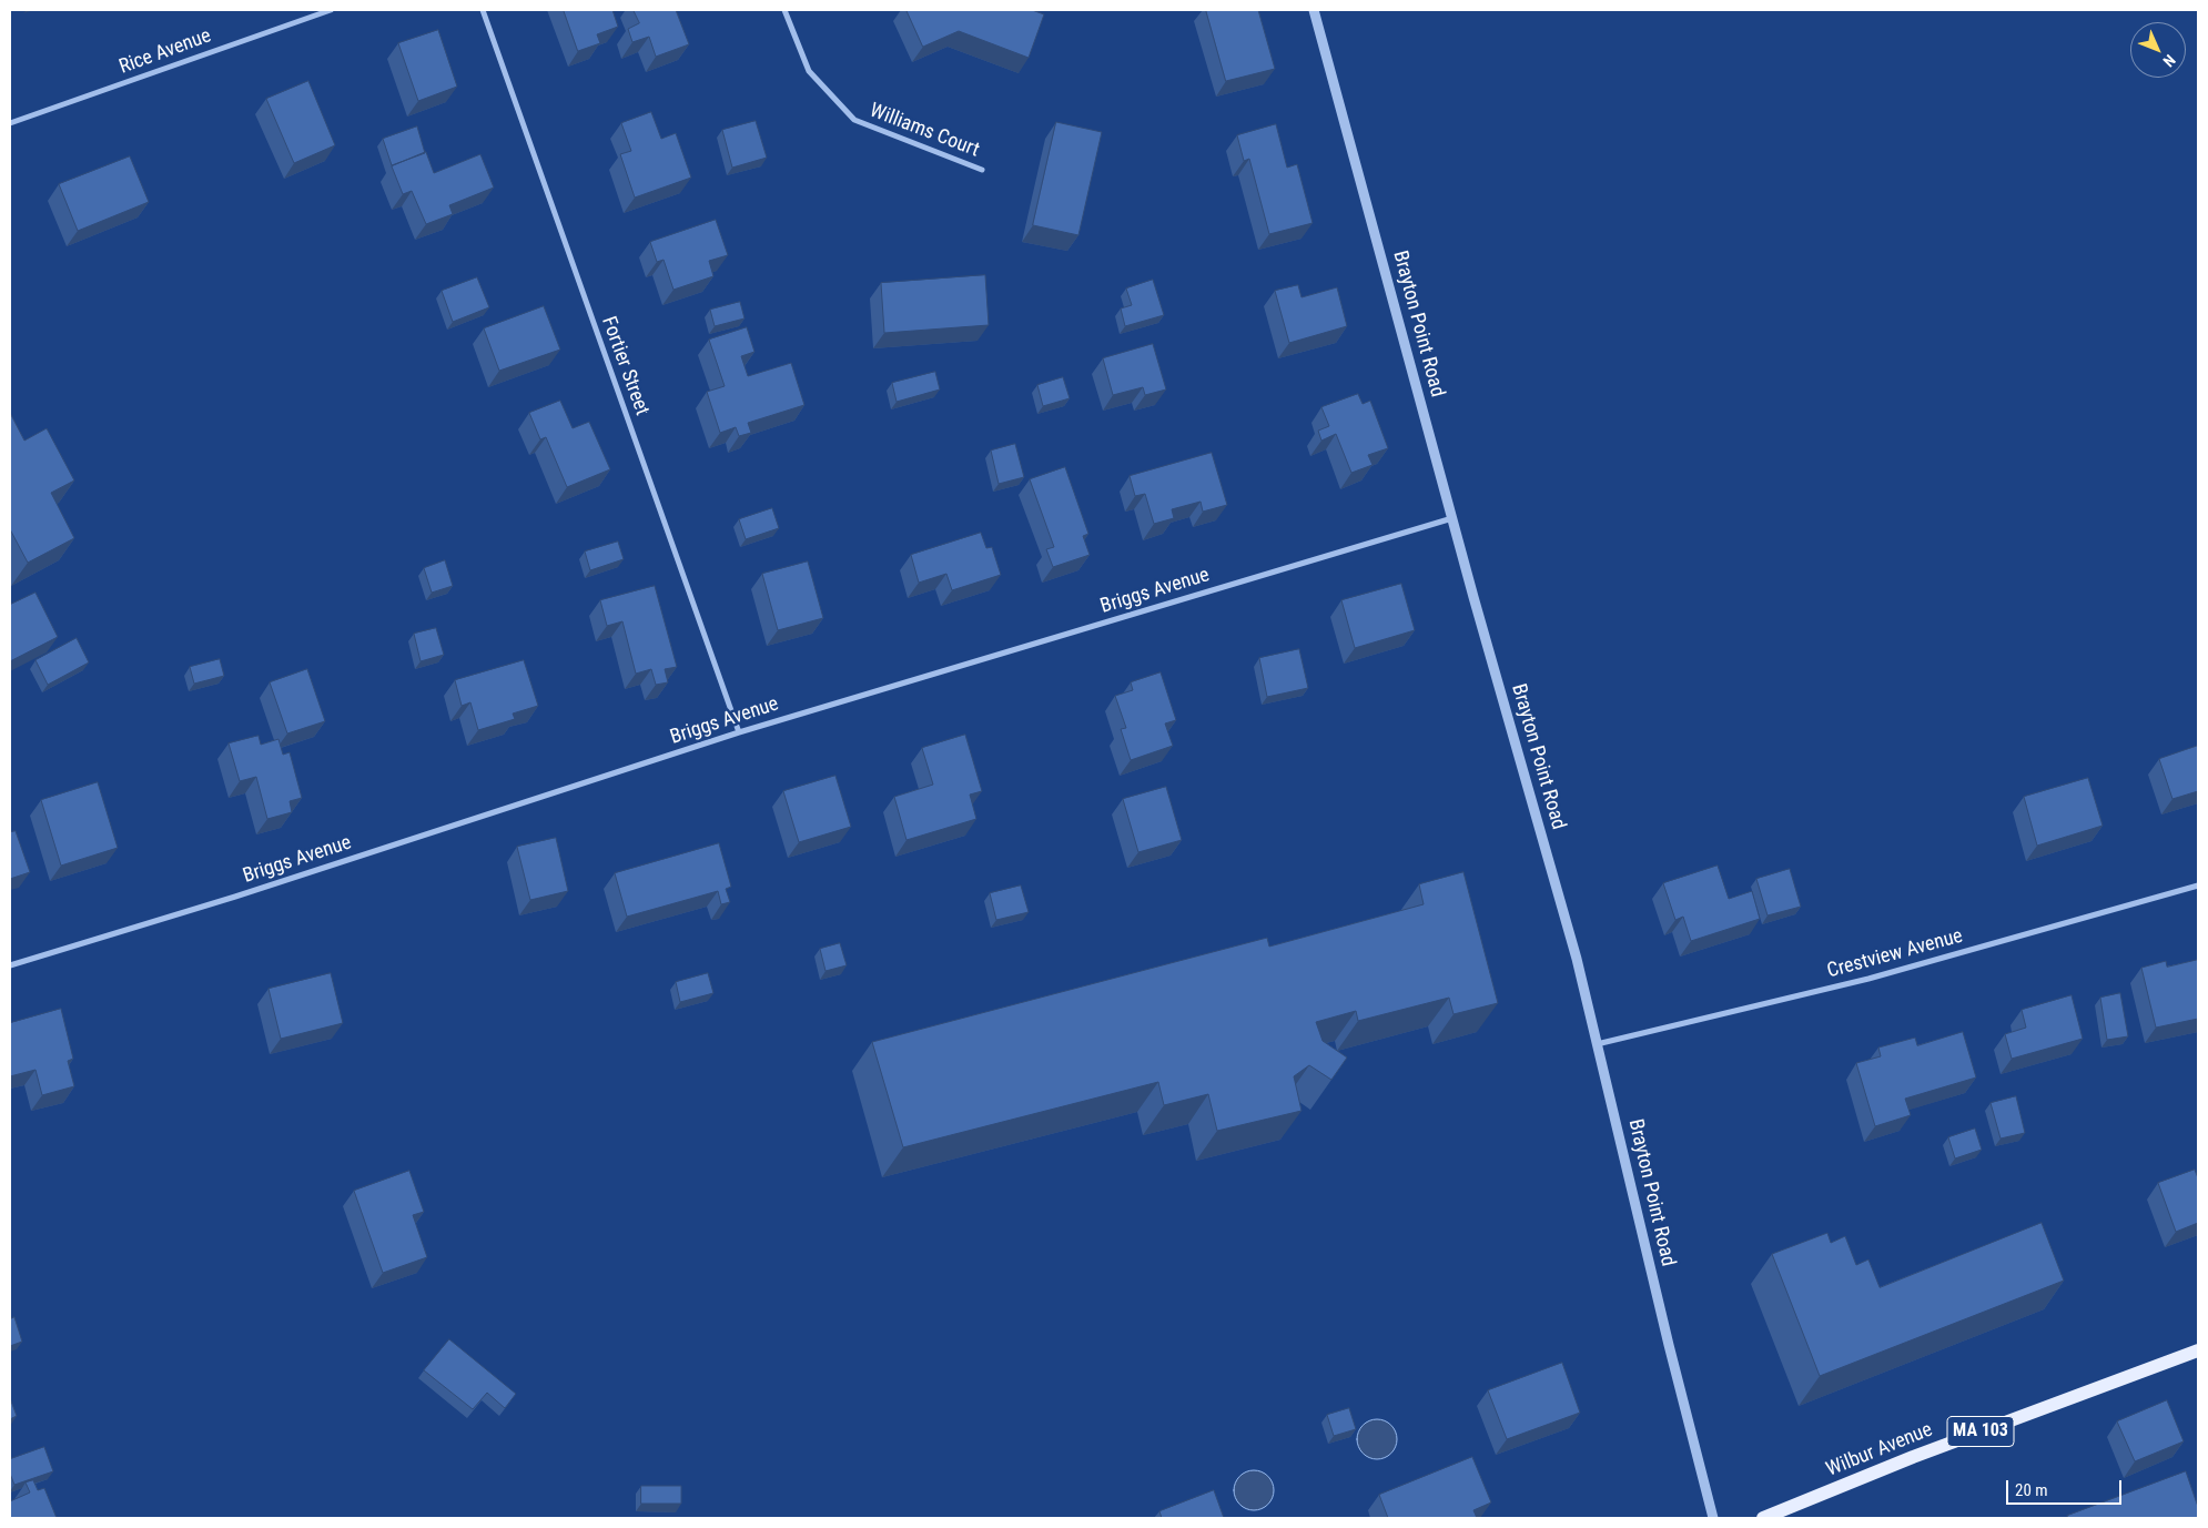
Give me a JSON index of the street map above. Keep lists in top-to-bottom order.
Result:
{
  "streets": {
    "main road": ["MA 103", "Wilbur Avenue"],
    "street": [
      "Rice Avenue",
      "Williams Court",
      "Brayton Point Road",
      "Fortier Street",
      "Briggs Avenue",
      "Crestview Avenue"
    ]
  },
  "crossings": [
    ["Brayton Point Road", "Briggs Avenue"],
    ["Brayton Point Road", "Crestview Avenue"],
    ["Fortier Street", "Briggs Avenue"]
  ],
  "scale_bar": "20 m",
  "north": "bottom right"
}
